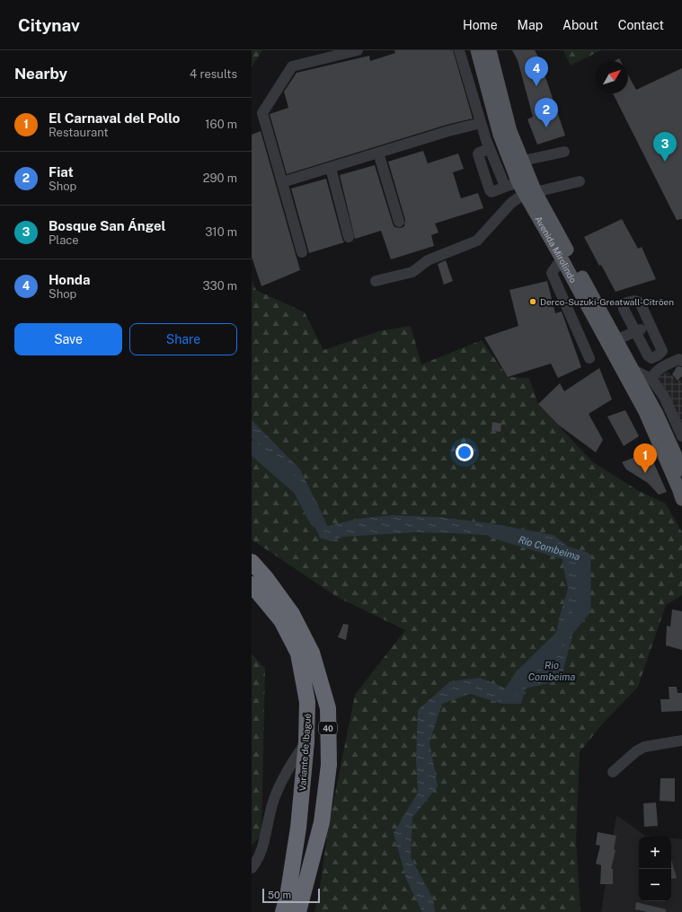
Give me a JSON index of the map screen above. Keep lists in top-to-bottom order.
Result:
{
  "streets": {
    "highway": ["40", "Variante de Ibagué"],
    "main road": ["Avenida Mirolindo"]
  },
  "water": ["Río Combeima", "Rio Combeima"],
  "places": ["Derco-Suzuki-Greatwall-Citröen"],
  "scale_bar": "50 m",
  "north": "top right",
  "page": {
    "header": "Citynav",
    "nav": [
      "Home",
      "Map",
      "About",
      "Contact"
    ],
    "heading": ["Nearby", "4 results"],
    "pins": [
      "4",
      "2",
      "3",
      "1"
    ],
    "list": [
      {
        "mark": "1",
        "name": "El Carnaval del Pollo",
        "note": "Restaurant",
        "value": "160 m"
      },
      {
        "mark": "2",
        "name": "Fiat",
        "note": "Shop",
        "value": "290 m"
      },
      {
        "mark": "3",
        "name": "Bosque San Ángel",
        "note": "Place",
        "value": "310 m"
      },
      {
        "mark": "4",
        "name": "Honda",
        "note": "Shop",
        "value": "330 m"
      }
    ],
    "buttons": ["Save", "Share"],
    "map_buttons": ["+", "−"],
    "scale": "50 m"
  }
}
